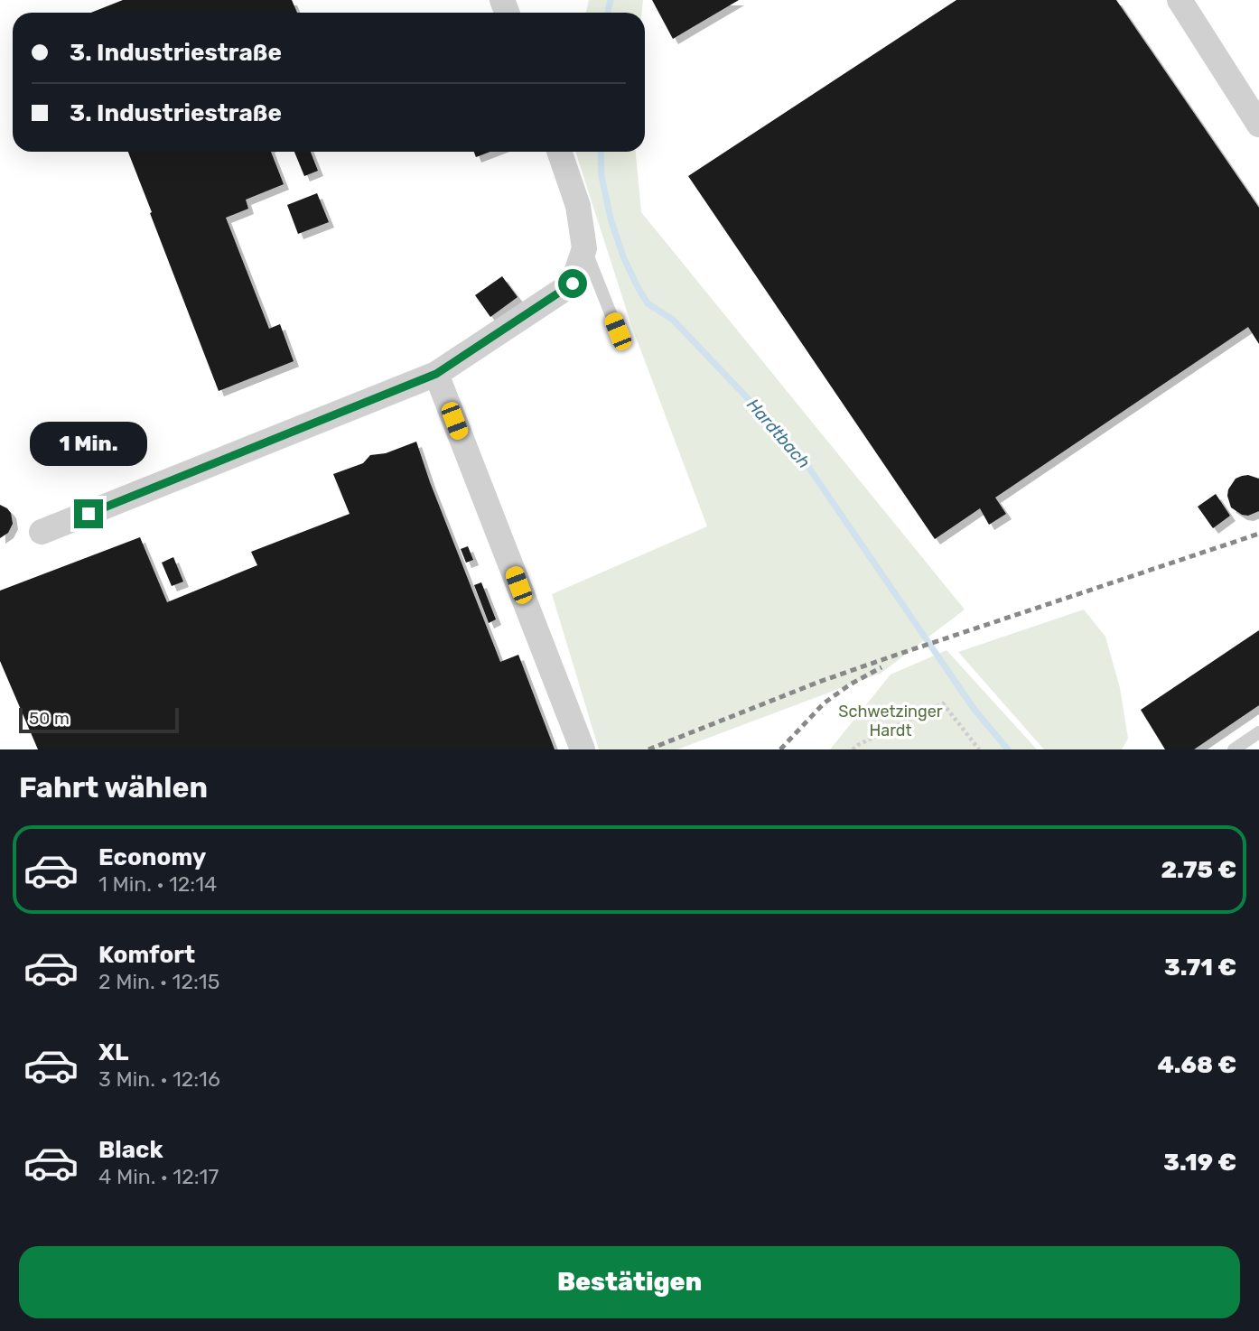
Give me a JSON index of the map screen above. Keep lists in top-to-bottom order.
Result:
{
  "water": ["Hardtbach"],
  "parks": ["Schwetzinger Hardt"],
  "scale_bar": "50 m",
  "page": {
    "banner": ["3. Industriestraße", "3. Industriestraße"],
    "bubble": "1 Min.",
    "scale": "50 m",
    "heading": "Fahrt wählen",
    "list": [
      {
        "name": "Economy",
        "note": "1 Min. · 12:14",
        "value": "2.75 €"
      },
      {
        "name": "Komfort",
        "note": "2 Min. · 12:15",
        "value": "3.71 €"
      },
      {
        "name": "XL",
        "note": "3 Min. · 12:16",
        "value": "4.68 €"
      },
      {
        "name": "Black",
        "note": "4 Min. · 12:17",
        "value": "3.19 €"
      }
    ],
    "buttons": "Bestätigen"
  }
}
